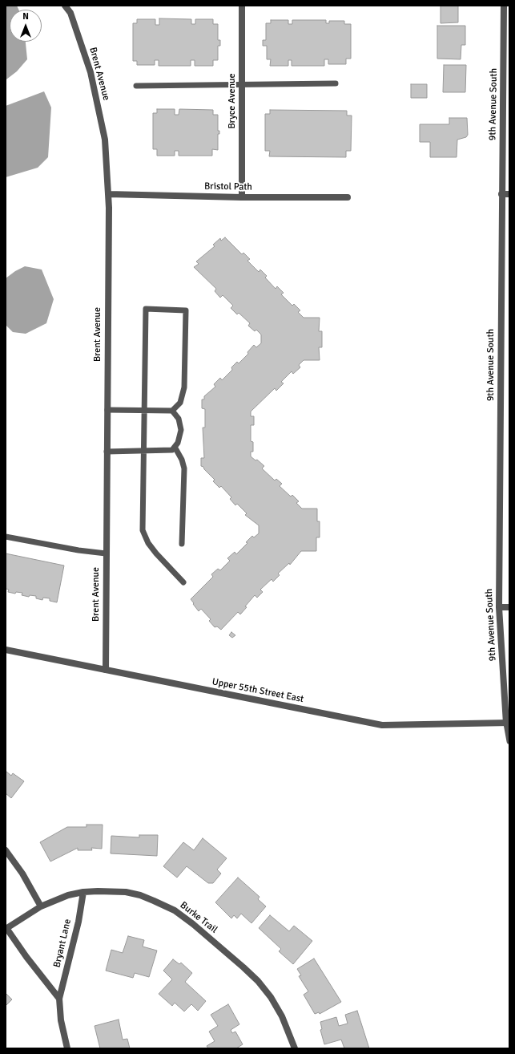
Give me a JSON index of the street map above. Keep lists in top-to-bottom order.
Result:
{
  "streets": {
    "street": [
      "Brent Avenue",
      "Bryce Avenue",
      "9th Avenue South",
      "Bristol Path",
      "Upper 55th Street East",
      "Burke Trail",
      "Bryant Lane"
    ]
  },
  "crossings": [
    ["Brent Avenue", "Bristol Path"],
    ["Brent Avenue", "Upper 55th Street East"],
    ["Bryce Avenue", "Bristol Path"],
    ["9th Avenue South", "Upper 55th Street East"],
    ["Burke Trail", "Bryant Lane"]
  ],
  "north": "top"
}
